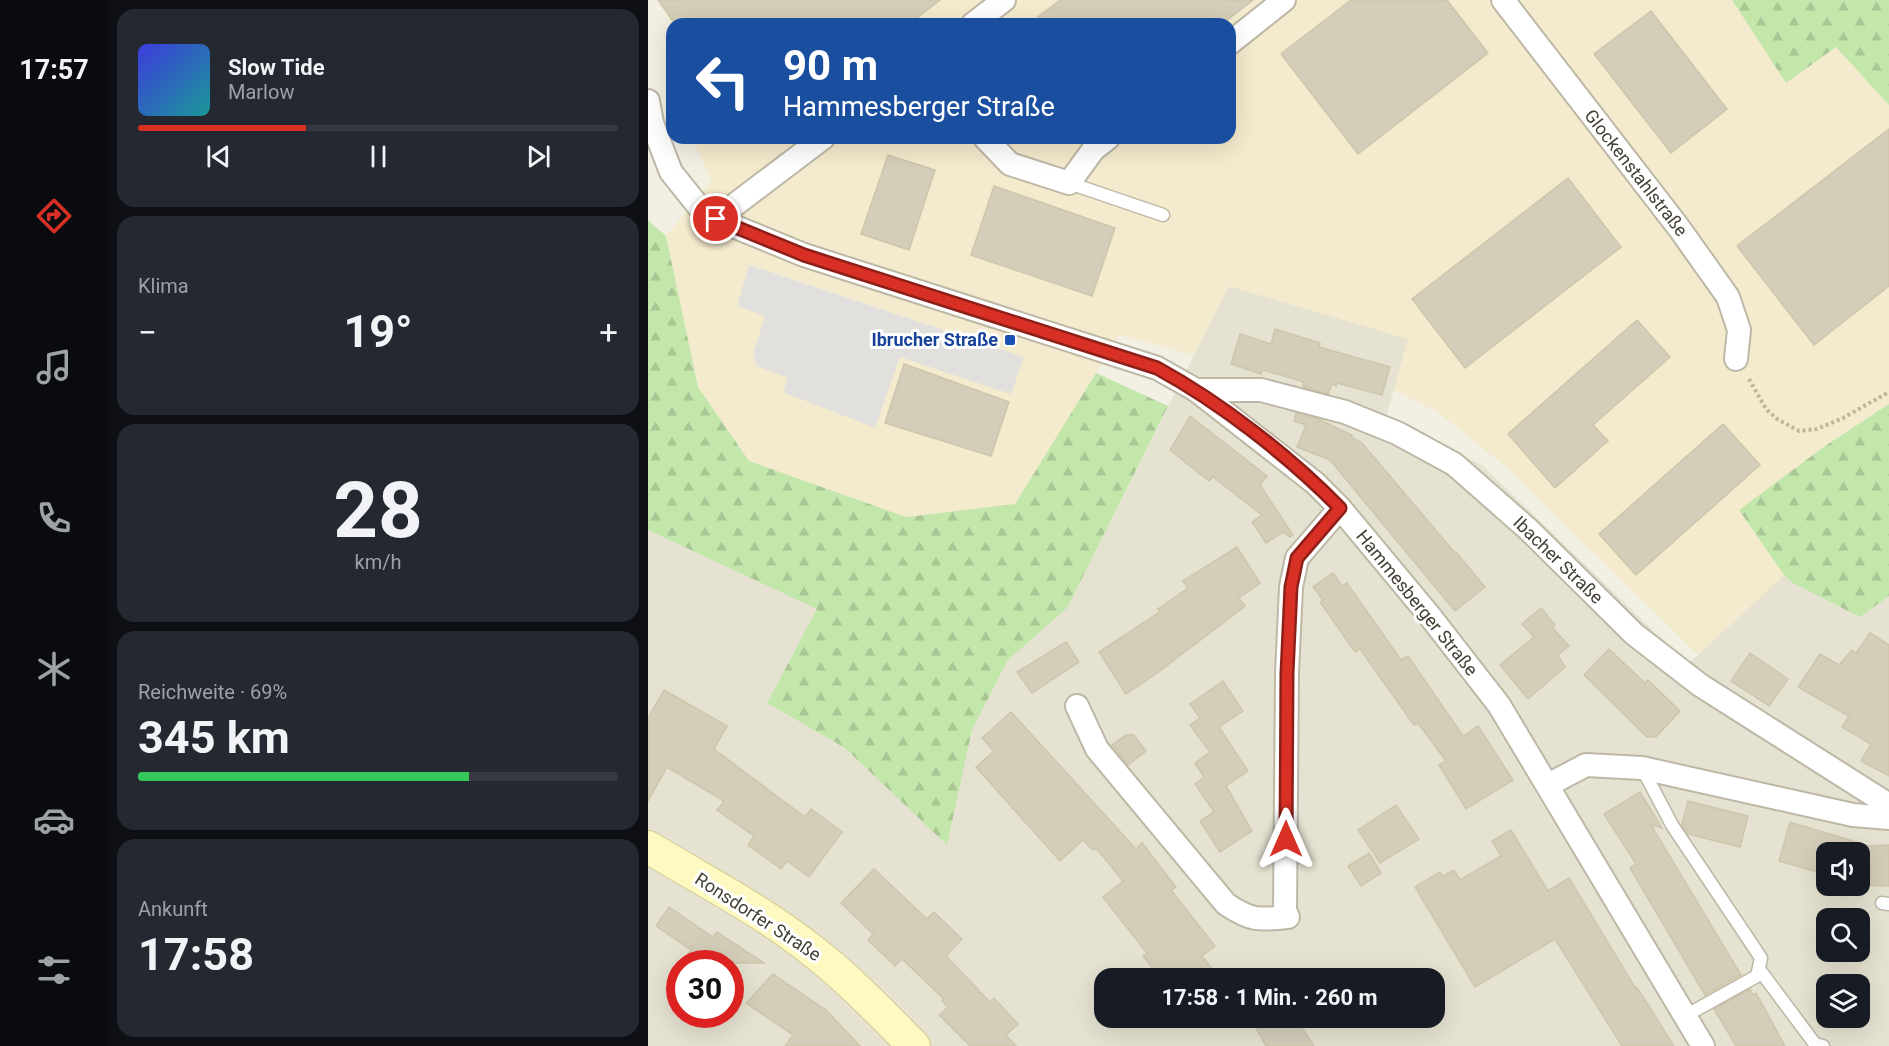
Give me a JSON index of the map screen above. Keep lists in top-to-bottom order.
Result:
{
  "streets": {
    "main road": ["Ronsdorfer Straße"],
    "street": ["Glockenstahlstraße", "Ibacher Straße", "Hammesberger Straße"]
  },
  "crossings": [
    ["Ibacher Straße", "Hammesberger Straße"]
  ],
  "places": {
    "transit": ["Ibrucher Straße"]
  },
  "page": {
    "tabs": "17:57",
    "turn": ["90 m", "Hammesberger Straße"],
    "song": ["Slow Tide", "Marlow"],
    "tile": [
      "Klima",
      ["28", "km/h"],
      ["Reichweite · 69%", "345 km"],
      ["Ankunft", "17:58"]
    ],
    "heat": ["−", "19°", "+"],
    "limit": "30",
    "trip": "17:58 · 1 Min. · 260 m"
  }
}
